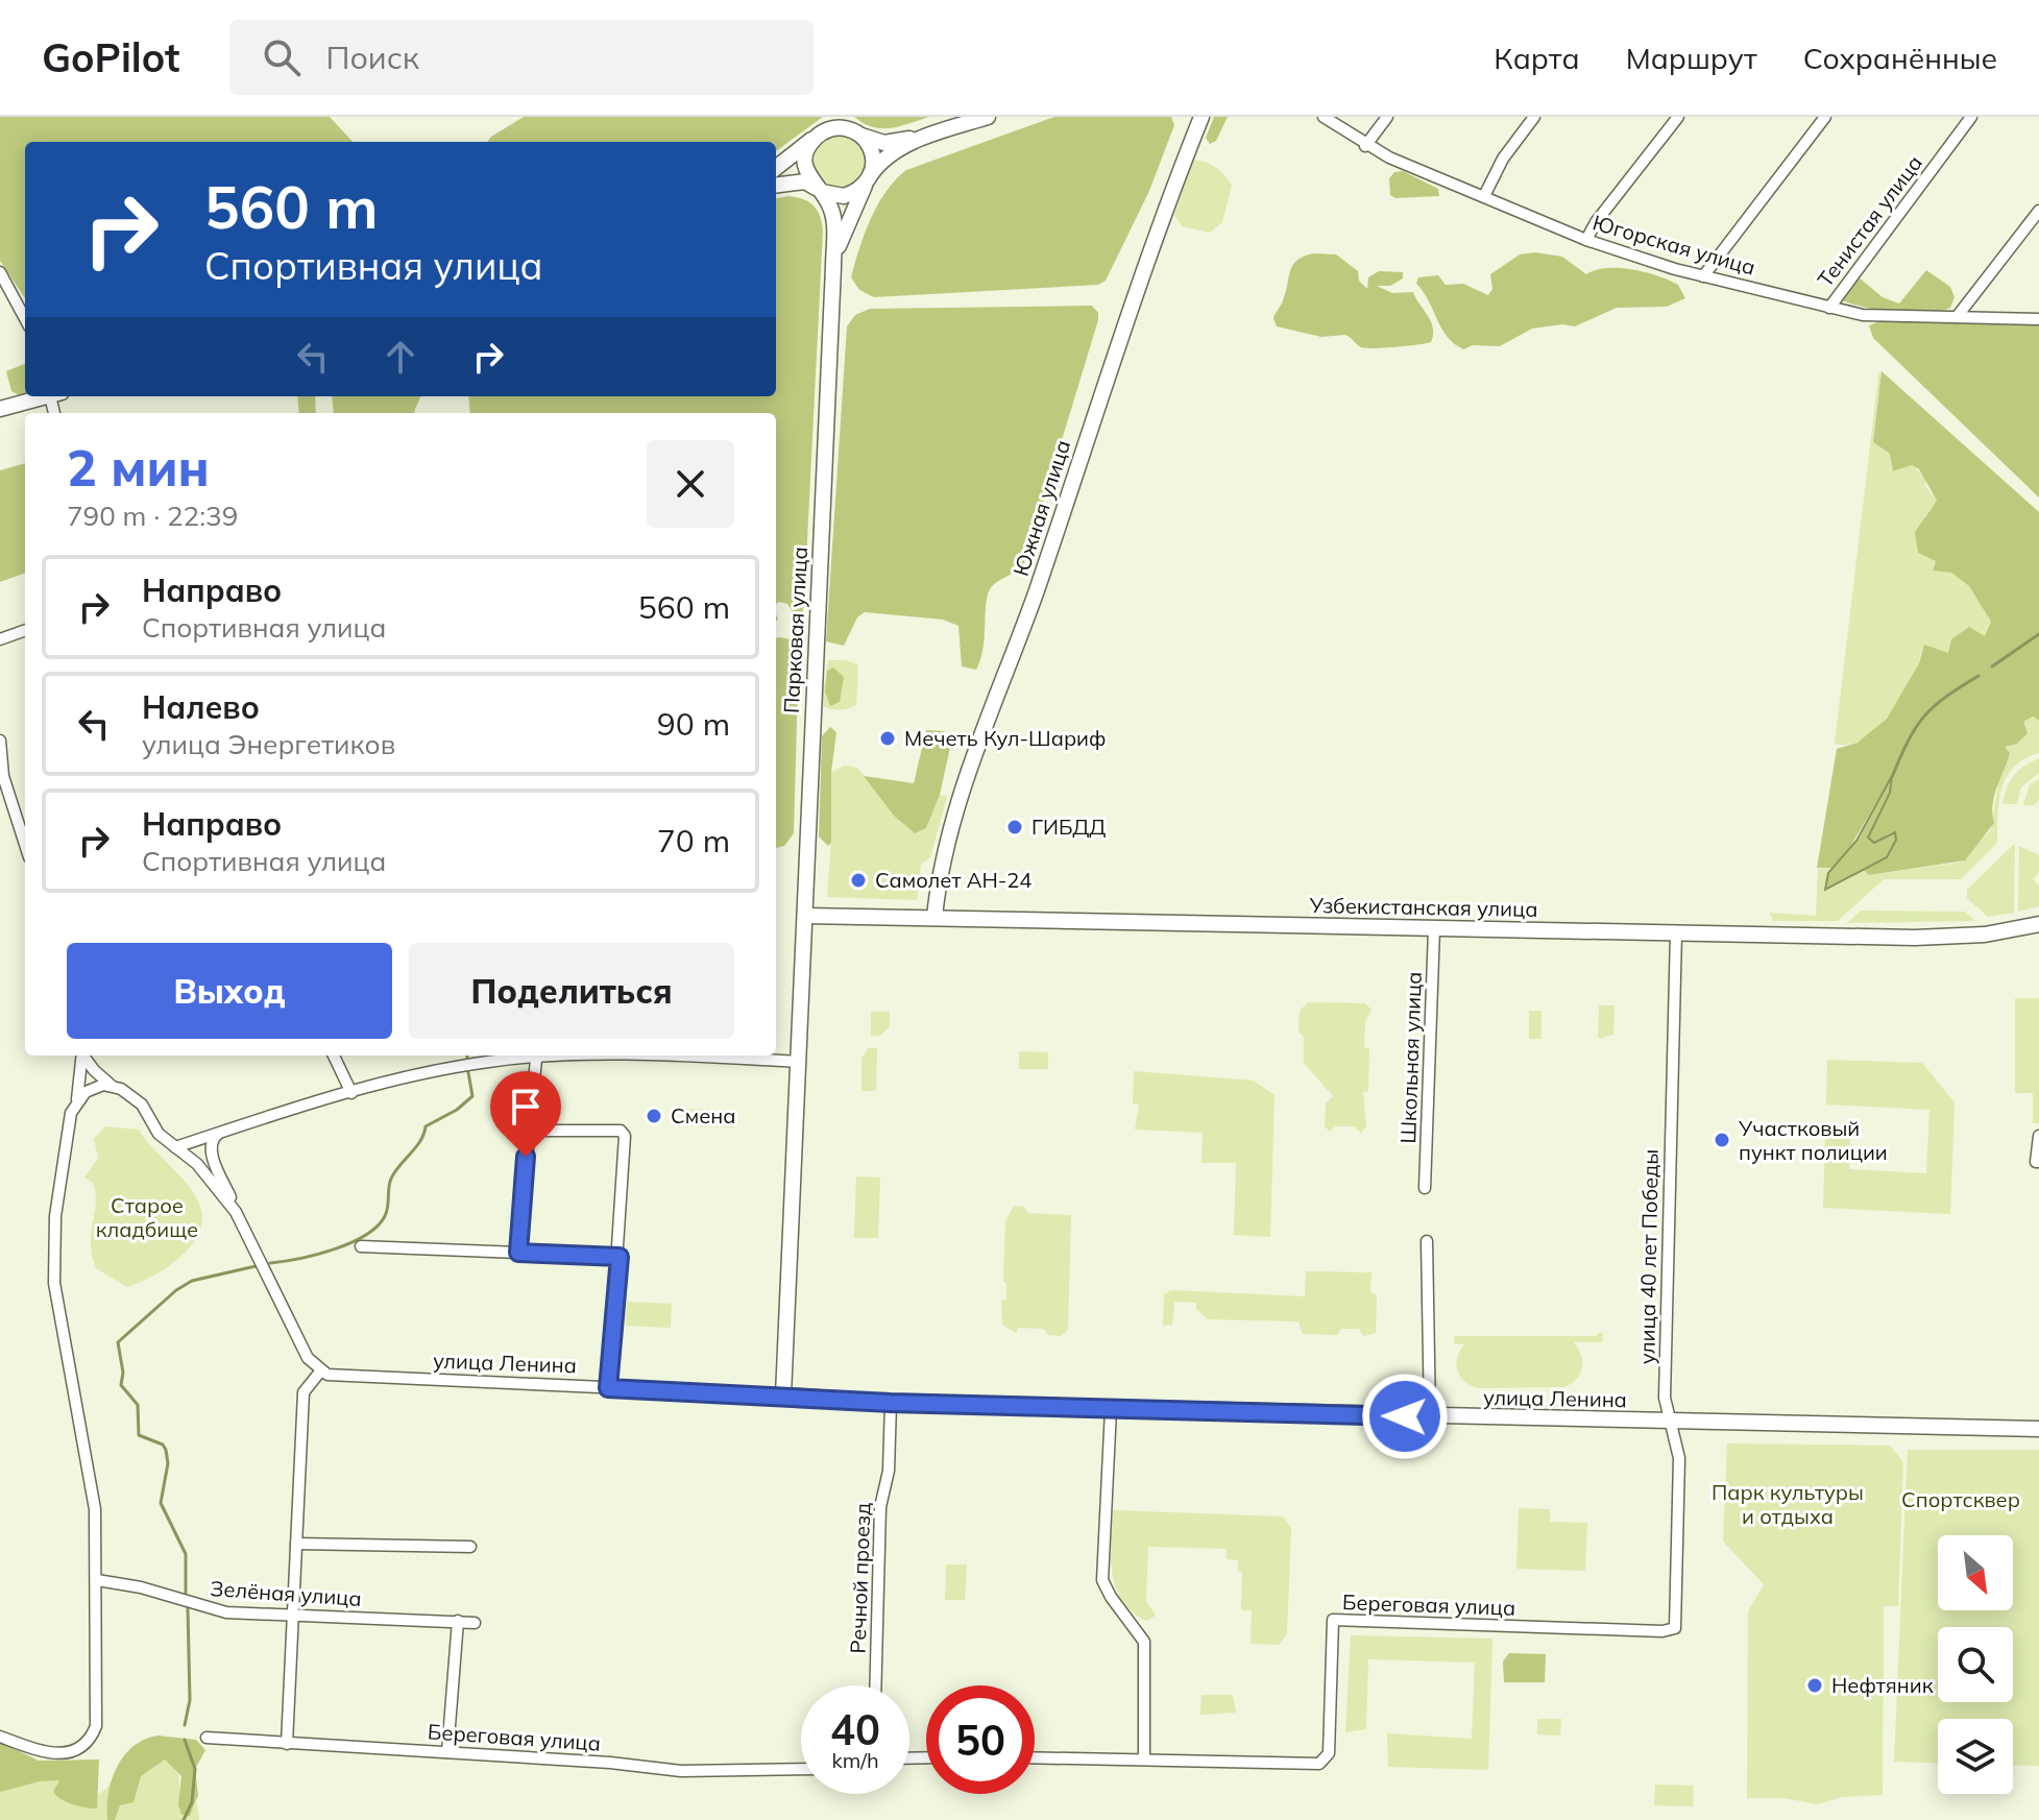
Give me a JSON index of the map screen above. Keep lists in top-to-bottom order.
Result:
{
  "streets": {
    "main road": [
      "Южная улица",
      "Парковая улица",
      "Узбекистанская улица",
      "улица Ленина"
    ],
    "street": [
      "Тенистая улица",
      "Югорская улица",
      "Школьная улица",
      "улица 40 лет Победы",
      "Речной проезд",
      "Зелёная улица",
      "Береговая улица"
    ]
  },
  "crossings": [
    ["Тенистая улица", "Югорская улица"],
    ["Южная улица", "Узбекистанская улица"],
    ["Парковая улица", "Узбекистанская улица"],
    ["Парковая улица", "улица Ленина"],
    ["Узбекистанская улица", "Школьная улица"],
    ["Узбекистанская улица", "улица 40 лет Победы"],
    ["улица 40 лет Победы", "улица Ленина"],
    ["улица 40 лет Победы", "Береговая улица"],
    ["улица Ленина", "Речной проезд"]
  ],
  "parks": ["Старое кладбище", "Парк культуры и отдыха", "Спортсквер"],
  "places": [
    "Мечеть Кул-Шариф",
    "ГИБДД",
    "Самолет АН-24",
    "Смена",
    "Участковый пункт полиции",
    "Нефтяник"
  ],
  "north": "bottom right",
  "page": {
    "header": "GoPilot",
    "search": "Поиск",
    "nav": ["Карта", "Маршрут", "Сохранённые"],
    "turn": ["560 m", "Спортивная улица"],
    "heading": ["2 мин", "790 m · 22:39"],
    "list": [
      {
        "name": "Направо",
        "note": "Спортивная улица",
        "value": "560 m"
      },
      {
        "name": "Налево",
        "note": "улица Энергетиков",
        "value": "90 m"
      },
      {
        "name": "Направо",
        "note": "Спортивная улица",
        "value": "70 m"
      }
    ],
    "buttons": ["Выход", "Поделиться"],
    "speed": "40 km/h",
    "limit": "50"
  }
}
